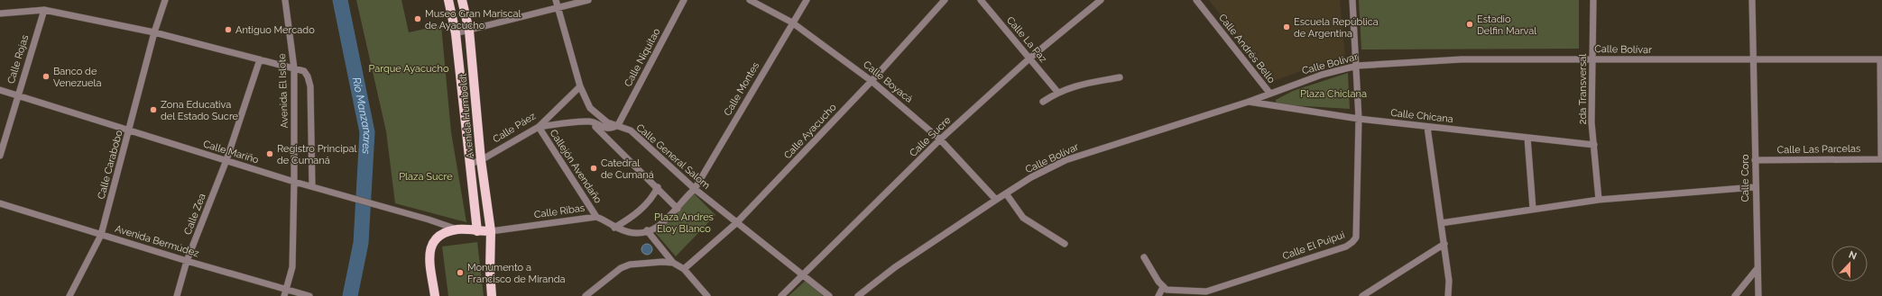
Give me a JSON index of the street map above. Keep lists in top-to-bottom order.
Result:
{
  "streets": {
    "main road": ["Avenida Humboldt"],
    "street": [
      "Calle La Paz",
      "Calle Andrés Bello",
      "Calle Bolívar",
      "Calle Niquitao",
      "Calle Rojas",
      "Calle Boyacá",
      "Calle Montes",
      "2da Transversal",
      "Avenida El Islote",
      "Calle Chicana",
      "Calle Páez",
      "Calle Ayacucho",
      "Calle Sucre",
      "Calle Las Parcelas",
      "Calle Mariño",
      "Calle General Salom",
      "Calle Carabobo",
      "Callejón Avendaño",
      "Calle Coro",
      "Calle Ribas",
      "Calle Zea",
      "Avenida Bermúdez",
      "Calle El Puipui"
    ]
  },
  "crossings": [
    ["Calle La Paz", "Calle Sucre"],
    ["Calle Andrés Bello", "Calle Bolívar"],
    ["Calle Bolívar", "Calle Boyacá"],
    ["Calle Bolívar", "2da Transversal"],
    ["Calle Bolívar", "Calle Chicana"],
    ["Calle Bolívar", "Calle Coro"],
    ["Calle Bolívar", "Calle El Puipui"],
    ["Calle Niquitao", "Calle General Salom"],
    ["Calle Rojas", "Calle Mariño"],
    ["Calle Boyacá", "Calle Montes"],
    ["Calle Boyacá", "Calle Ayacucho"],
    ["Calle Boyacá", "Calle Sucre"],
    ["Calle Montes", "Calle General Salom"],
    ["Calle Montes", "Calle Ribas"],
    ["2da Transversal", "Calle Chicana"],
    ["Avenida El Islote", "Calle Mariño"],
    ["Avenida El Islote", "Avenida Bermúdez"],
    ["Avenida Humboldt", "Calle Páez"],
    ["Avenida Humboldt", "Calle Ribas"],
    ["Calle Chicana", "Calle El Puipui"],
    ["Calle Páez", "Calle General Salom"],
    ["Calle Páez", "Callejón Avendaño"],
    ["Calle Ayacucho", "Calle General Salom"],
    ["Calle Sucre", "Calle General Salom"],
    ["Calle Las Parcelas", "Calle Coro"],
    ["Calle Mariño", "Calle Carabobo"],
    ["Calle Mariño", "Calle Zea"],
    ["Calle General Salom", "Calle Ribas"],
    ["Calle Carabobo", "Avenida Bermúdez"],
    ["Callejón Avendaño", "Calle Ribas"],
    ["Calle Zea", "Avenida Bermúdez"]
  ],
  "water": ["Río Manzanares"],
  "parks": [
    "Parque Ayacucho",
    "Plaza Chiclana",
    "Plaza Sucre",
    "Plaza Andres Eloy Blanco"
  ],
  "places": [
    "Museo Gran Mariscal de Ayacucho",
    "Estadio Delfin Marval",
    "Escuela República de Argentina",
    "Antiguo Mercado",
    "Banco de Venezuela",
    "Zona Educativa del Estado Sucre",
    "Registro Principal de Cumaná",
    "Catedral de Cumaná",
    "Monumento a Francisco de Miranda"
  ],
  "north": "top"
}
